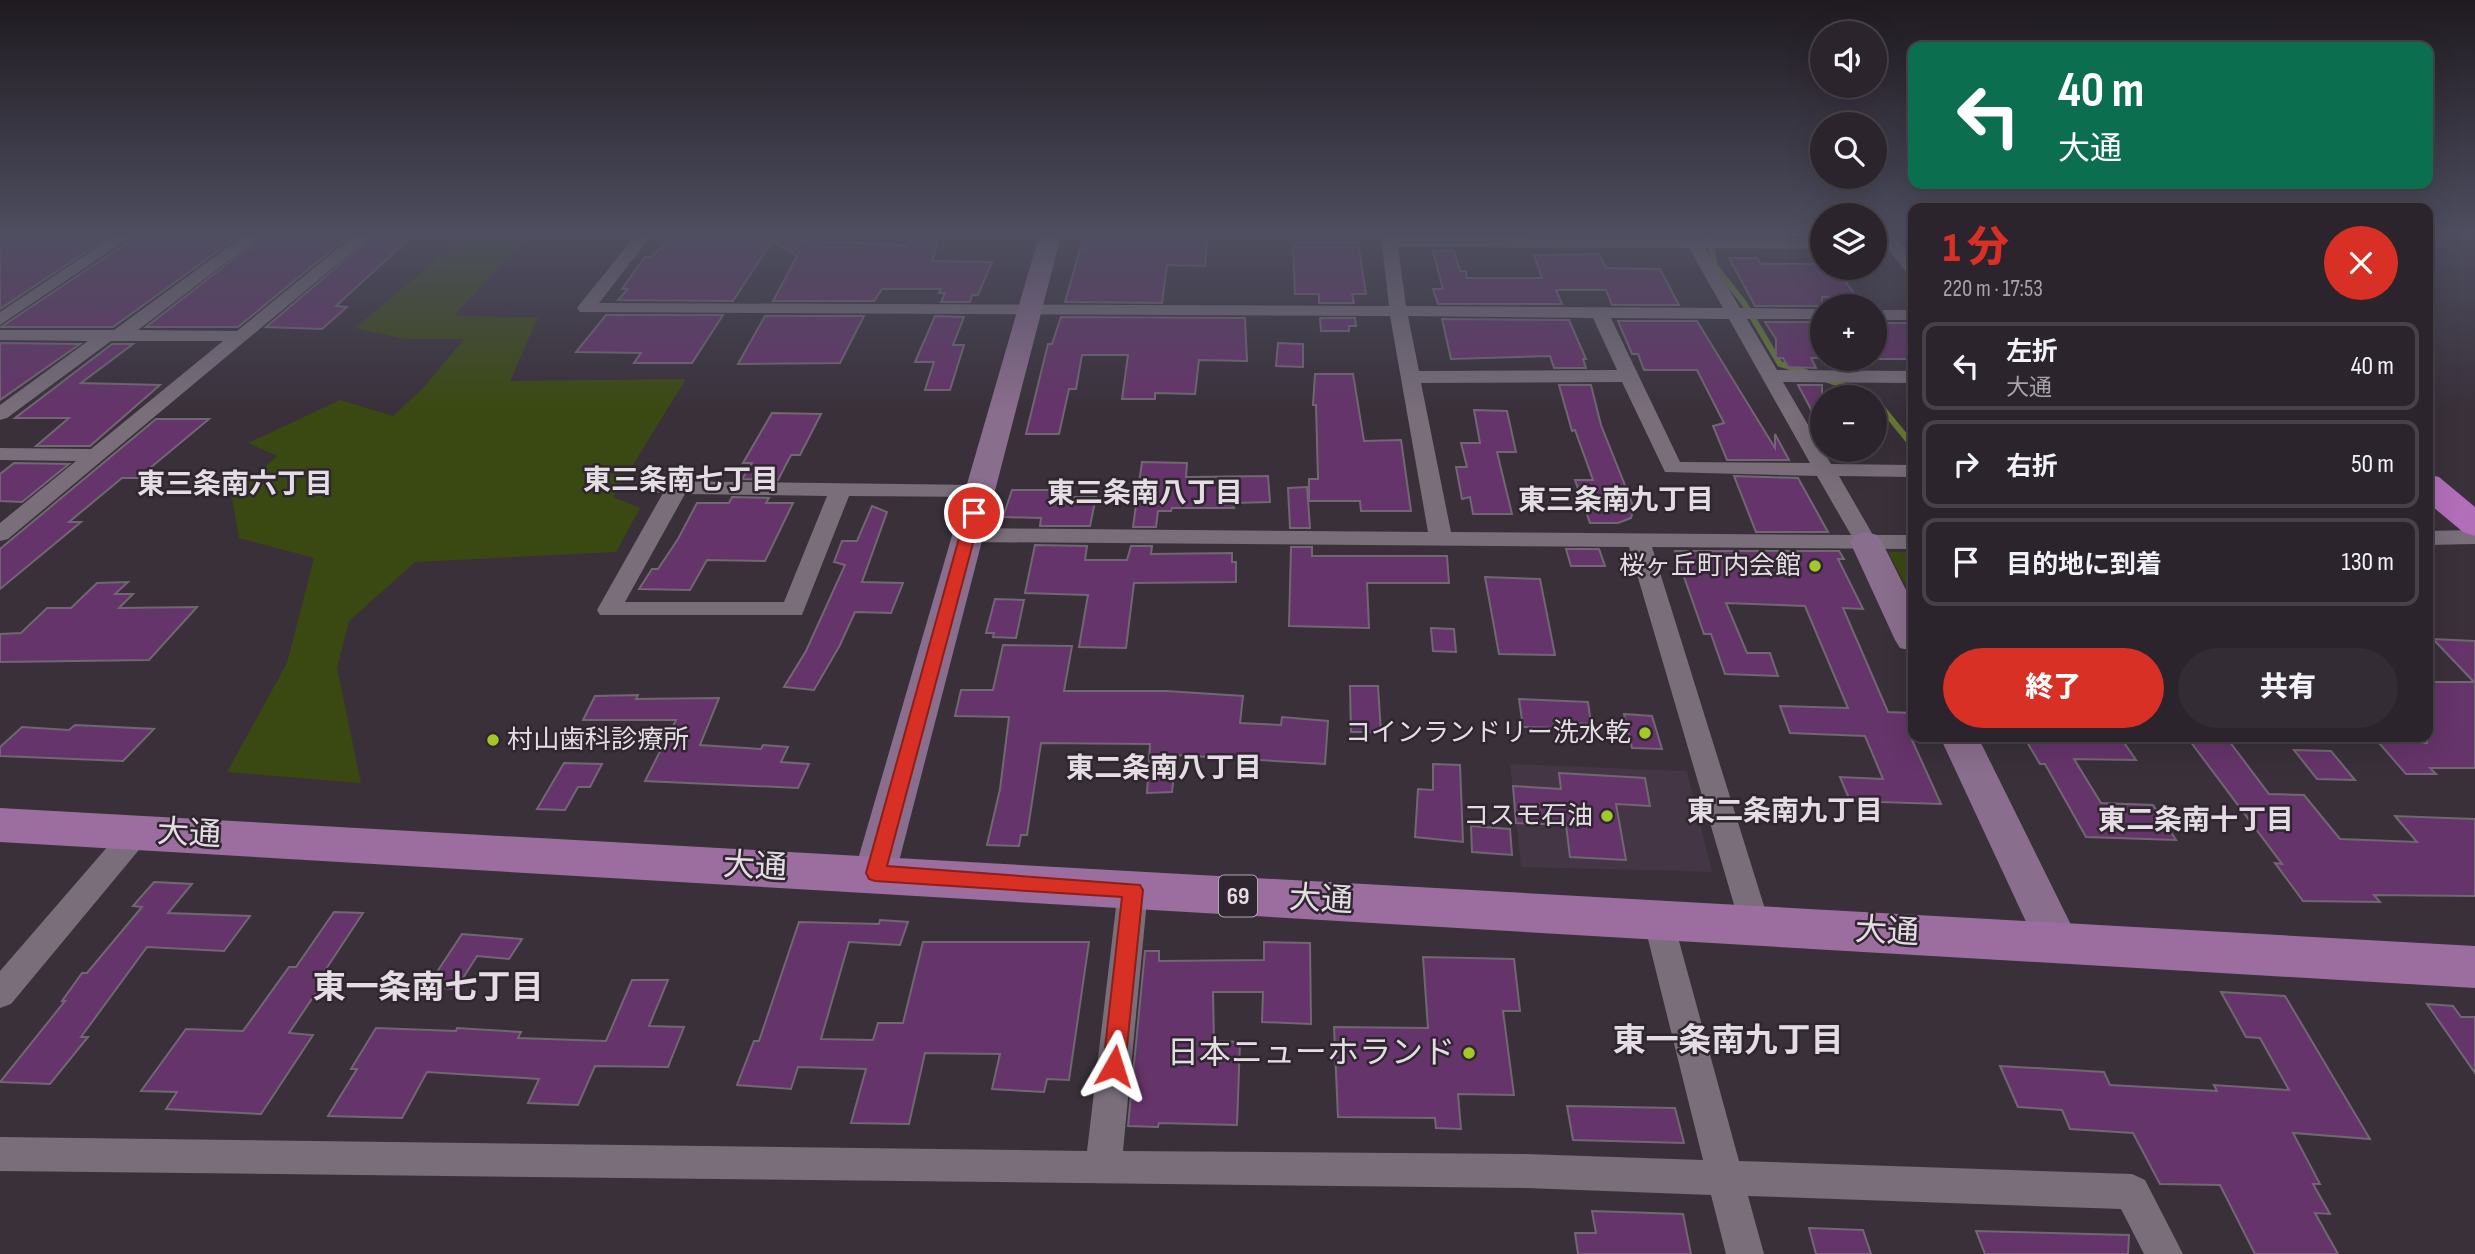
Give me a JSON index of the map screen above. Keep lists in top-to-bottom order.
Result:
{
  "streets": {
    "main road": ["大通", "69"]
  },
  "districts": [
    "東三条南七丁目",
    "東三条南六丁目",
    "東三条南八丁目",
    "東三条南九丁目",
    "東二条南八丁目",
    "東二条南九丁目",
    "東二条南十丁目",
    "東一条南七丁目",
    "東一条南九丁目"
  ],
  "places": [
    "桜ヶ丘町内会館",
    "コインランドリー洗水乾",
    "村山歯科診療所",
    "コスモ石油",
    "日本ニューホランド"
  ],
  "page": {
    "map_buttons": ["+", "−"],
    "turn": ["40 m", "大通"],
    "heading": ["1 分", "220 m · 17:53"],
    "list": [
      {
        "name": "左折",
        "note": "大通",
        "value": "40 m"
      },
      {
        "name": "右折",
        "value": "50 m"
      },
      {
        "name": "目的地に到着",
        "value": "130 m"
      }
    ],
    "buttons": ["終了", "共有"]
  }
}
